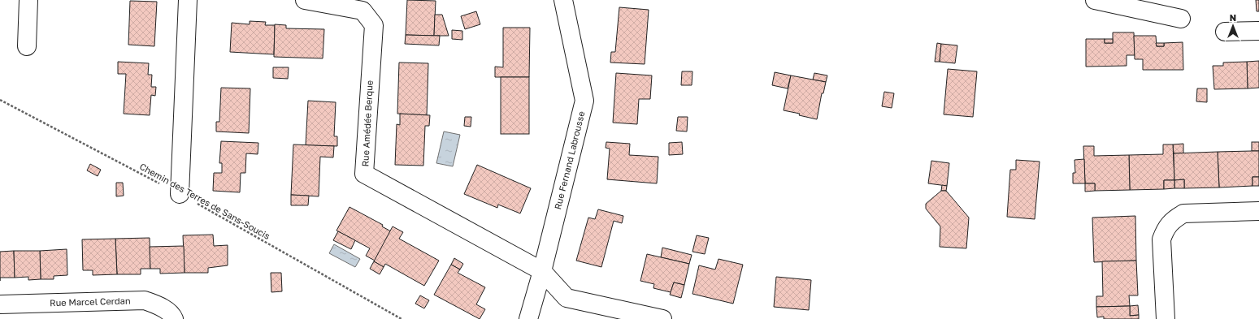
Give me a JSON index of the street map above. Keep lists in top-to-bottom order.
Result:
{
  "streets": {
    "street": ["Rue Amédée Berque", "Rue Fernand Labrousse", "Rue Marcel Cerdan"],
    "path": ["Chemin des Terres de Sans-Soucis"]
  },
  "crossings": [
    ["Rue Amédée Berque", "Rue Fernand Labrousse"]
  ],
  "north": "top"
}
